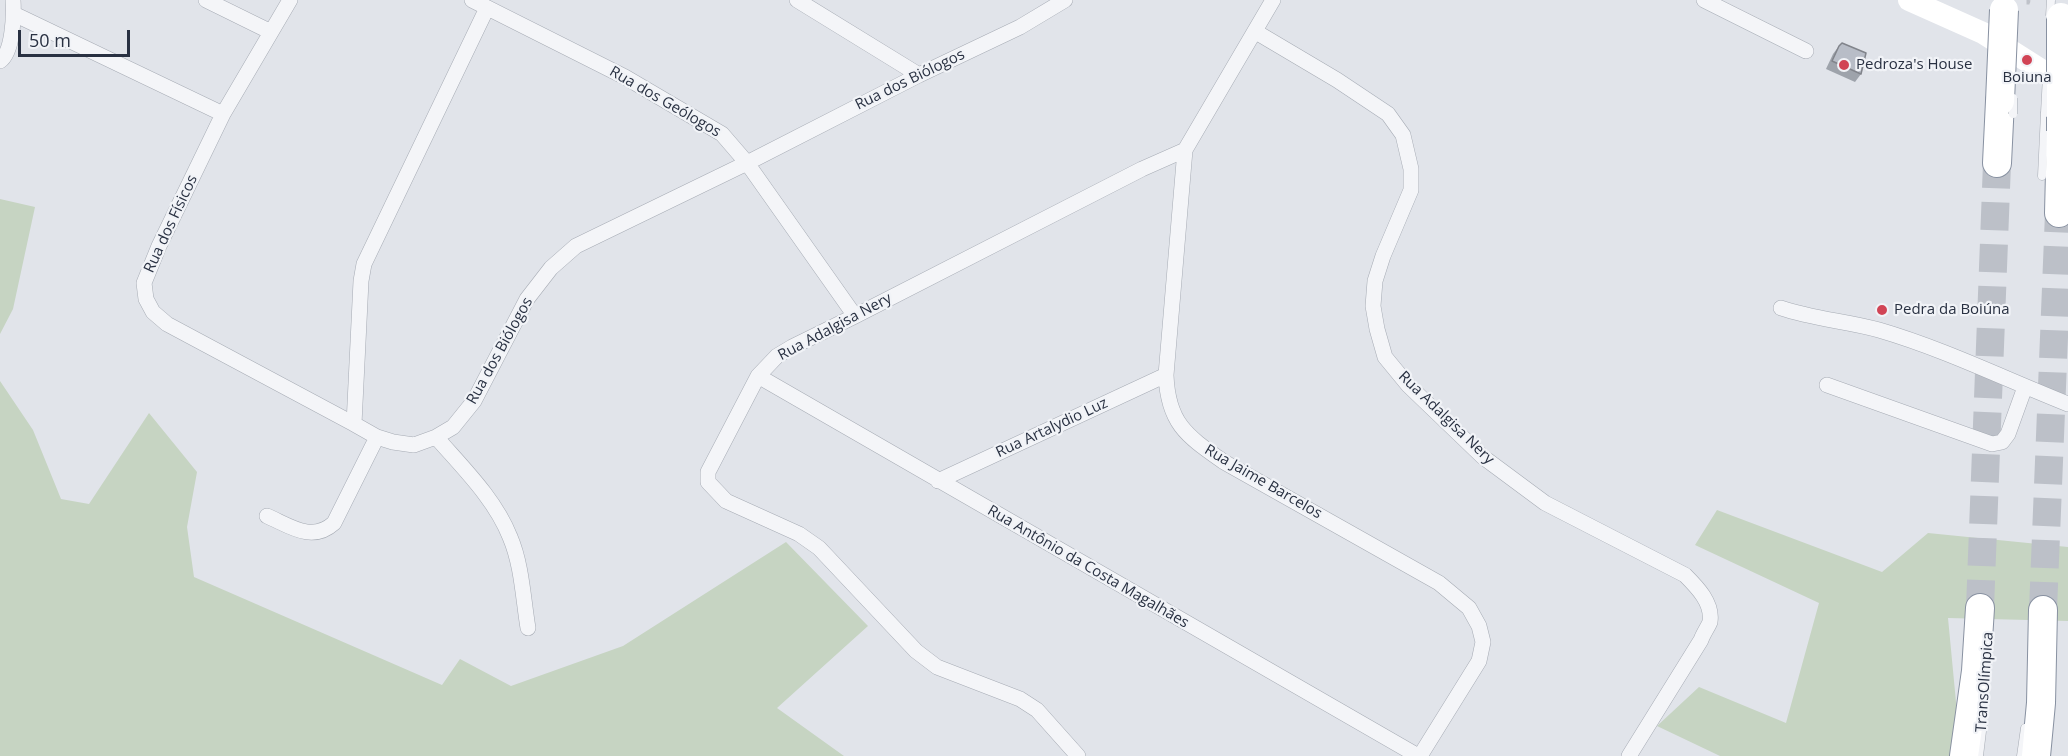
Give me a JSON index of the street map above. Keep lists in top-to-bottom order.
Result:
{
  "streets": {
    "highway": ["TransOlímpica"],
    "street": [
      "Rua dos Biólogos",
      "Rua dos Geólogos",
      "Rua dos Físicos",
      "Rua Adalgisa Nery",
      "Rua Artalydio Luz",
      "Rua Jaime Barcelos",
      "Rua Antônio da Costa Magalhães"
    ]
  },
  "crossings": [
    ["Rua dos Biólogos", "Rua dos Geólogos"],
    ["Rua dos Biólogos", "Rua dos Físicos"],
    ["Rua dos Geólogos", "Rua Adalgisa Nery"],
    ["Rua Adalgisa Nery", "Rua Jaime Barcelos"],
    ["Rua Adalgisa Nery", "Rua Antônio da Costa Magalhães"],
    ["Rua Artalydio Luz", "Rua Jaime Barcelos"],
    ["Rua Artalydio Luz", "Rua Antônio da Costa Magalhães"],
    ["Rua Jaime Barcelos", "Rua Antônio da Costa Magalhães"]
  ],
  "places": ["Boiuna", "Pedroza's House", "Pedra da Boiúna"],
  "scale_bar": "50 m"
}
